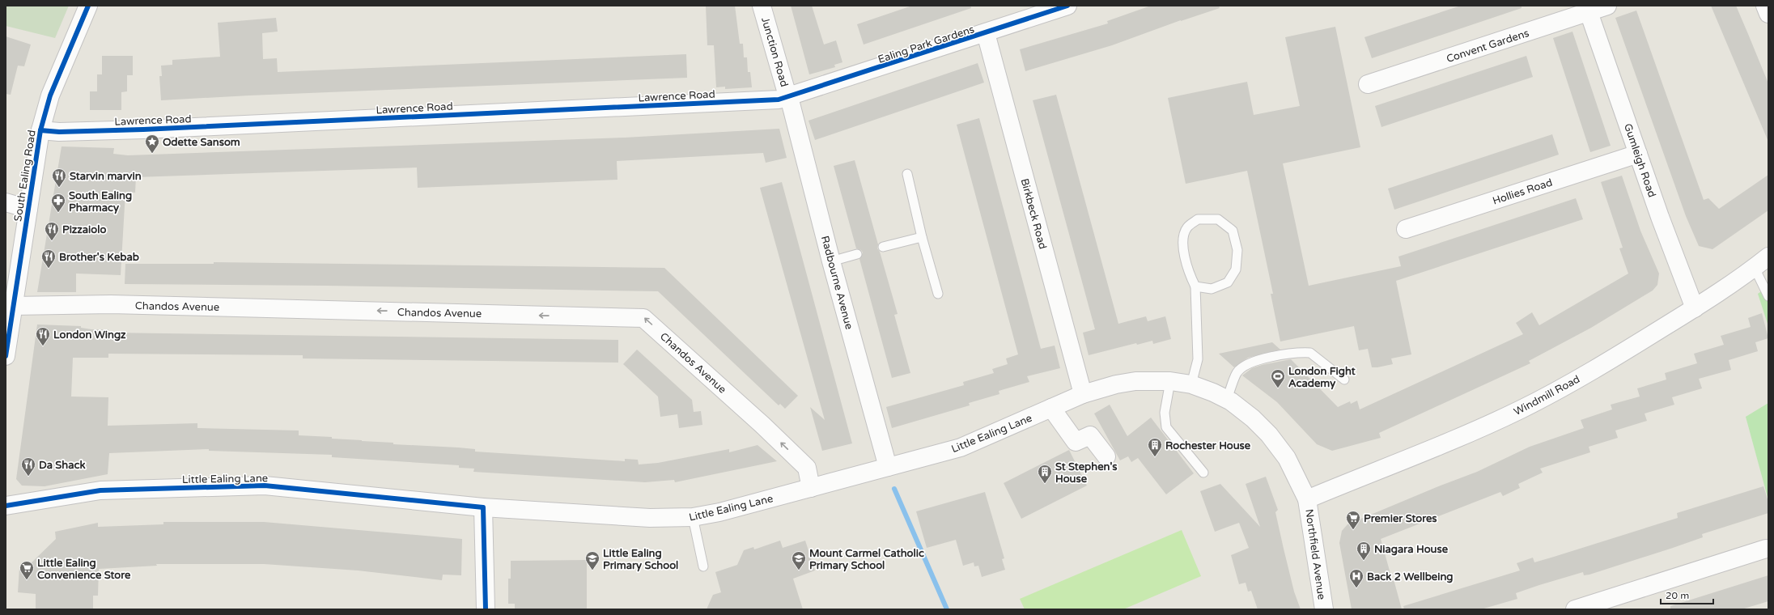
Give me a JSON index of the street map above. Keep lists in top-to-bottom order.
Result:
{
  "streets": {
    "street": [
      "Ealing Park Gardens",
      "Convent Gardens",
      "Junction Road",
      "Lawrence Road",
      "Gumleigh Road",
      "South Ealing Road",
      "Hollies Road",
      "Birkbeck Road",
      "Radbourne Avenue",
      "Chandos Avenue",
      "Windmill Road",
      "Little Ealing Lane",
      "Northfield Avenue"
    ]
  },
  "crossings": [
    ["Ealing Park Gardens", "Junction Road"],
    ["Ealing Park Gardens", "Lawrence Road"],
    ["Ealing Park Gardens", "Birkbeck Road"],
    ["Ealing Park Gardens", "Radbourne Avenue"],
    ["Convent Gardens", "Gumleigh Road"],
    ["Junction Road", "Lawrence Road"],
    ["Junction Road", "Radbourne Avenue"],
    ["Lawrence Road", "South Ealing Road"],
    ["Lawrence Road", "Radbourne Avenue"],
    ["Gumleigh Road", "Hollies Road"],
    ["Gumleigh Road", "Windmill Road"],
    ["South Ealing Road", "Chandos Avenue"],
    ["Birkbeck Road", "Little Ealing Lane"],
    ["Radbourne Avenue", "Little Ealing Lane"],
    ["Chandos Avenue", "Little Ealing Lane"],
    ["Windmill Road", "Little Ealing Lane"],
    ["Windmill Road", "Northfield Avenue"],
    ["Little Ealing Lane", "Northfield Avenue"]
  ],
  "one_way": ["Chandos Avenue"],
  "places": {
    "place": ["Odette Sansom"],
    "restaurant": [
      "Starvin marvin",
      "Pizzaiolo",
      "Brother's Kebab",
      "London Wingz",
      "Da Shack"
    ],
    "pharmacy": ["South Ealing Pharmacy"],
    "sports": ["London Fight Academy"],
    "building": ["Rochester House", "St Stephen's House", "Niagara House"],
    "supermarket": ["Premier Stores", "Little Ealing Convenience Store"],
    "school or university": ["Little Ealing Primary School", "Mount Carmel Catholic Primary School"],
    "hospital": ["Back 2 Wellbeing"]
  },
  "scale_bar": "20 m"
}
